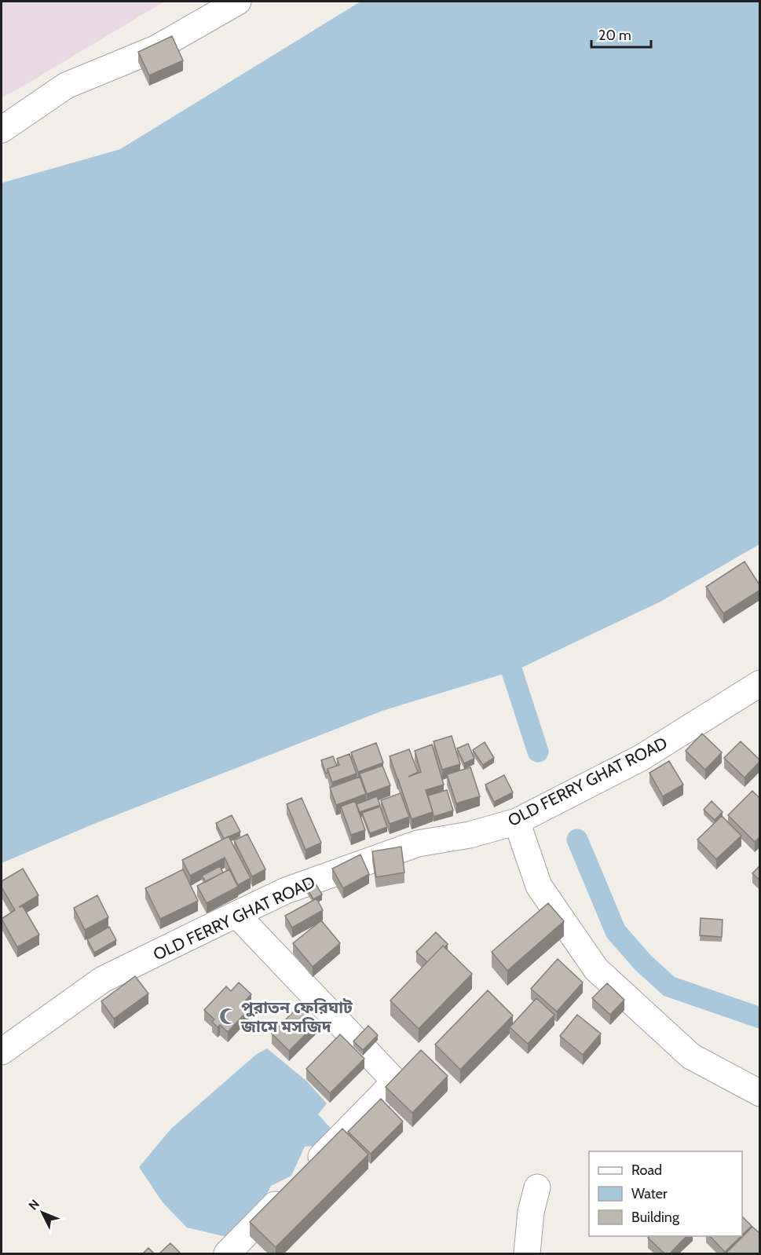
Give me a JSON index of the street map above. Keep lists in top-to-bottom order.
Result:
{
  "streets": {
    "street": ["OLD FERRY GHAT ROAD"]
  },
  "places": {
    "mosque": ["পুরাতন ফেরিঘাট জামে মসজিদ"]
  },
  "legend": ["Road", "Water", "Building"],
  "scale_bar": "20 m",
  "north": "top left"
}
